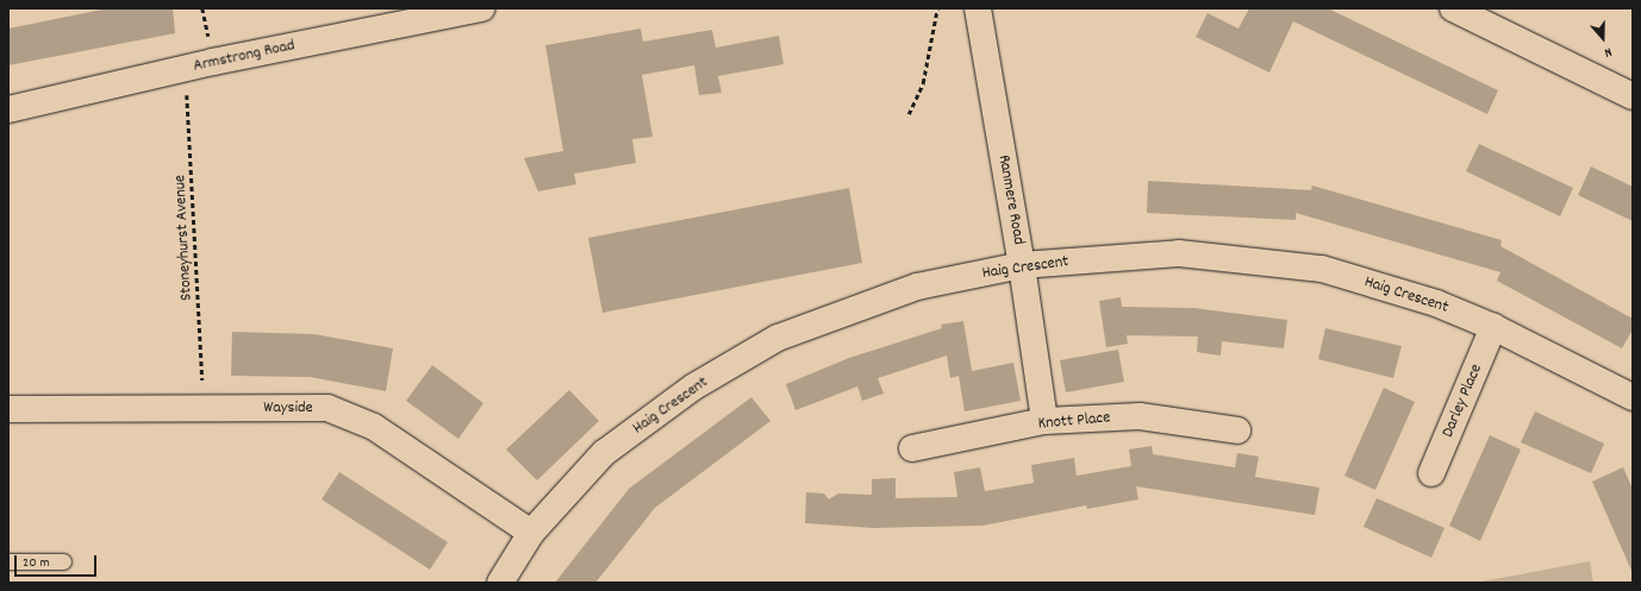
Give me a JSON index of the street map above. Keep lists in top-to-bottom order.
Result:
{
  "streets": {
    "street": [
      "Armstrong Road",
      "Ranmere Road",
      "Haig Crescent",
      "Darley Place",
      "Wayside",
      "Knott Place"
    ],
    "path": ["Stoneyhurst Avenue"]
  },
  "crossings": [
    ["Armstrong Road", "Stoneyhurst Avenue"],
    ["Ranmere Road", "Haig Crescent"],
    ["Ranmere Road", "Knott Place"],
    ["Stoneyhurst Avenue", "Wayside"],
    ["Haig Crescent", "Darley Place"],
    ["Haig Crescent", "Wayside"]
  ],
  "scale_bar": "20 m",
  "north": "bottom"
}
